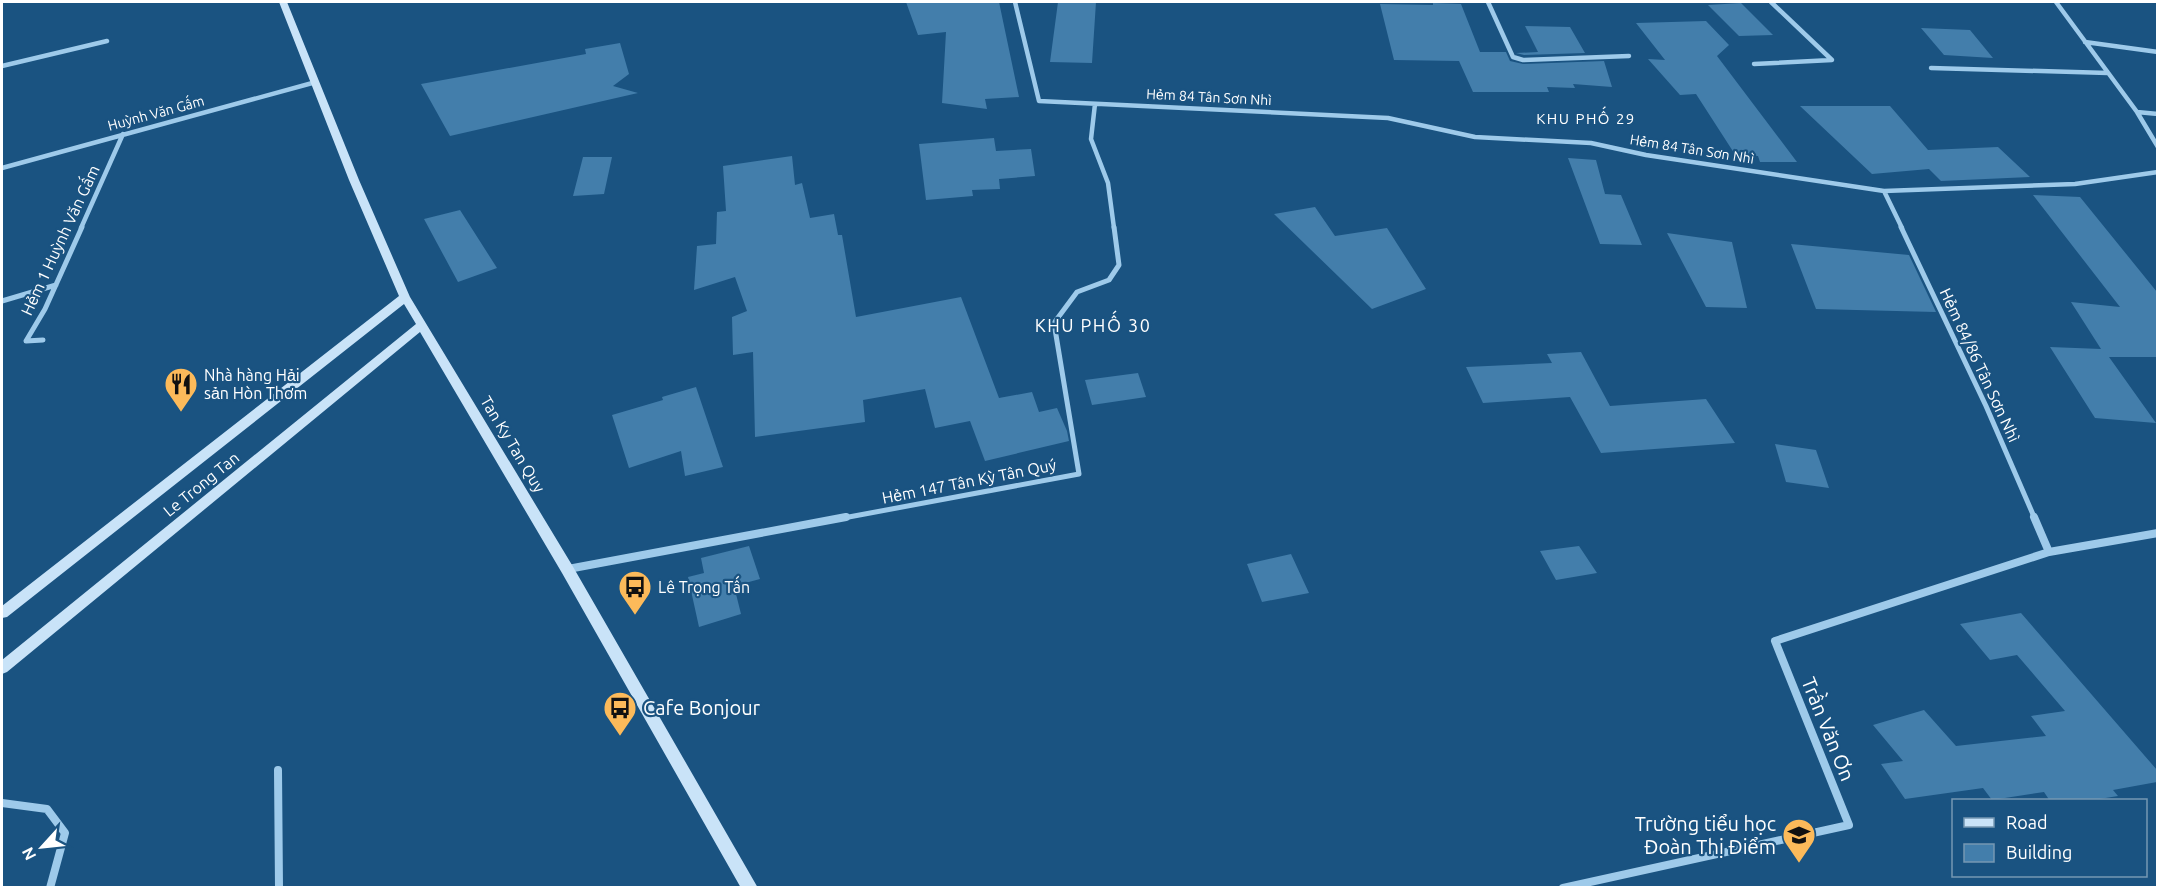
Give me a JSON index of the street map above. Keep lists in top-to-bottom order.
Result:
{
  "streets": {
    "main road": ["Tan Ky Tan Quy", "Le Trong Tan"],
    "street": [
      "Hẻm 84 Tân Sơn Nhì",
      "Huỳnh Văn Gấm",
      "Hẻm 1 Huỳnh Văn Gấm",
      "Hẻm 84/86 Tân Sơn Nhì",
      "Hẻm 147 Tân Kỳ Tân Quý",
      "Trần Văn Ơn"
    ]
  },
  "crossings": [
    ["Hẻm 84 Tân Sơn Nhì", "Hẻm 84/86 Tân Sơn Nhì"],
    ["Hẻm 84 Tân Sơn Nhì", "Hẻm 147 Tân Kỳ Tân Quý"],
    ["Huỳnh Văn Gấm", "Hẻm 1 Huỳnh Văn Gấm"],
    ["Huỳnh Văn Gấm", "Tan Ky Tan Quy"],
    ["Hẻm 84/86 Tân Sơn Nhì", "Trần Văn Ơn"],
    ["Tan Ky Tan Quy", "Hẻm 147 Tân Kỳ Tân Quý"],
    ["Tan Ky Tan Quy", "Le Trong Tan"]
  ],
  "districts": ["KHU PHỐ 29", "KHU PHỐ 30"],
  "places": {
    "restaurant": ["Nhà hàng Hải sản Hòn Thơm"],
    "bus stop": ["Lê Trọng Tấn", "Cafe Bonjour"],
    "school or university": ["Trường tiểu học Đoàn Thị Điểm"]
  },
  "legend": ["Road", "Building"],
  "north": "bottom left"
}
